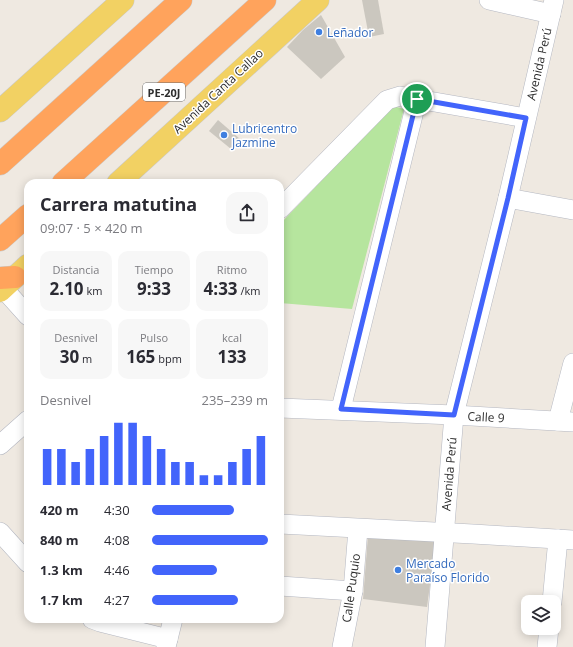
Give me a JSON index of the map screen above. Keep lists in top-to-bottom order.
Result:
{
  "streets": {
    "highway": ["PE-20J"],
    "main road": ["Avenida Canta Callao"],
    "street": ["Avenida Perú", "Calle 9", "Calle Puquio"]
  },
  "crossings": [
    ["Avenida Perú", "Calle 9"]
  ],
  "places": ["Leñador", "Lubricentro Jazmine", "Mercado Paraíso Florido"],
  "page": {
    "heading": ["Carrera matutina", "09:07 · 5 × 420 m"],
    "stats": [
      ["Distancia", "2.10 km"],
      ["Tiempo", "9:33"],
      ["Ritmo", "4:33 /km"],
      ["Desnivel", "30 m"],
      ["Pulso", "165 bpm"],
      ["kcal", "133"]
    ],
    "chart": ["Desnivel", "235–239 m"],
    "list": [
      {
        "name": "420 m",
        "note": "4:30"
      },
      {
        "name": "840 m",
        "note": "4:08"
      },
      {
        "name": "1.3 km",
        "note": "4:46"
      },
      {
        "name": "1.7 km",
        "note": "4:27"
      }
    ]
  }
}
